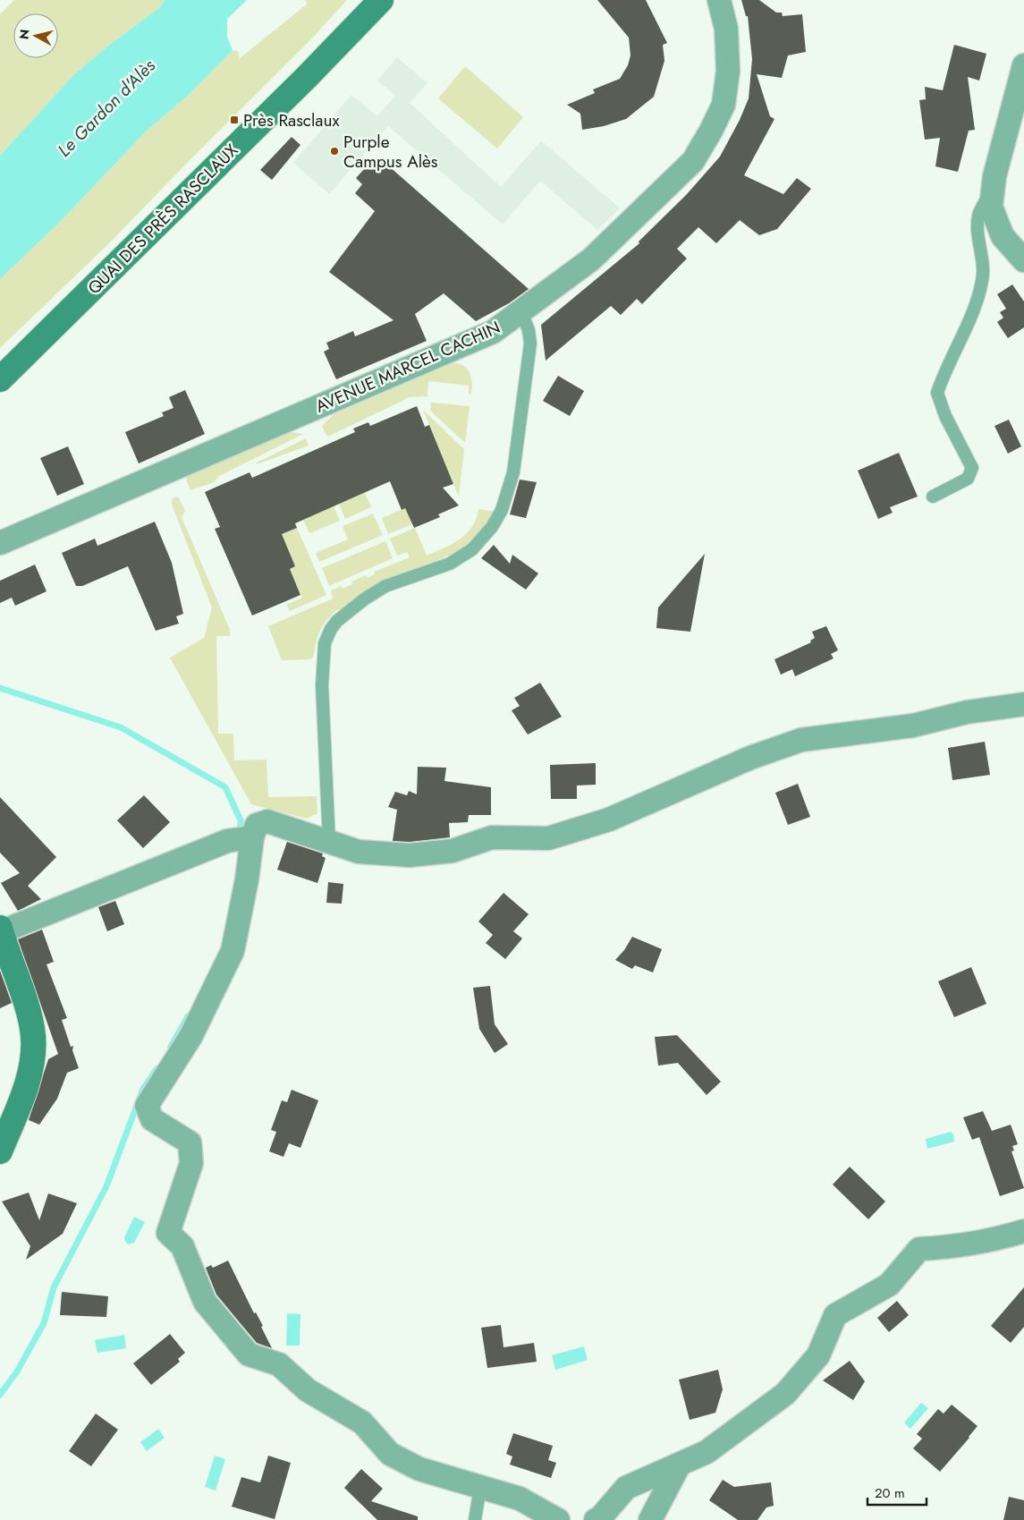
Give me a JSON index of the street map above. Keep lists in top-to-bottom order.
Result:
{
  "streets": {
    "main road": ["QUAI DES PRÈS RASCLAUX"],
    "street": ["AVENUE MARCEL CACHIN"]
  },
  "water": ["Le Gardon d'Alès"],
  "places": {
    "transit": ["Près Rasclaux"],
    "other": ["Purple Campus Alès"]
  },
  "scale_bar": "20 m",
  "north": "left"
}
